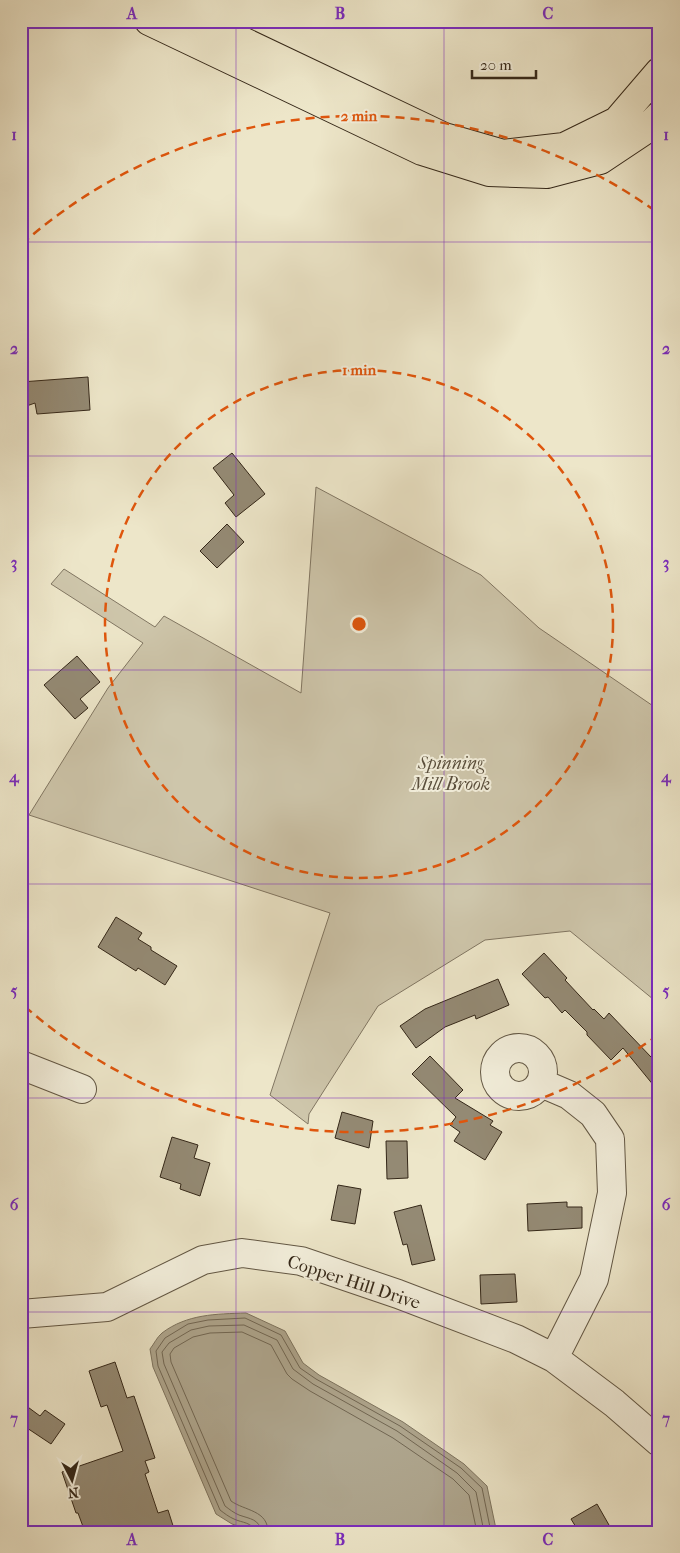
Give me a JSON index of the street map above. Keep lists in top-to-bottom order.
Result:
{
  "streets": {
    "street": ["Copper Hill Drive"]
  },
  "parks": ["Spinning Mill Brook"],
  "scale_bar": "20 m",
  "north": "bottom",
  "grid": {
    "columns": ["A", "B", "C"],
    "rows": [
      "1",
      "2",
      "3",
      "4",
      "5",
      "6",
      "7"
    ]
  },
  "rings": ["2 min", "1 min"]
}
